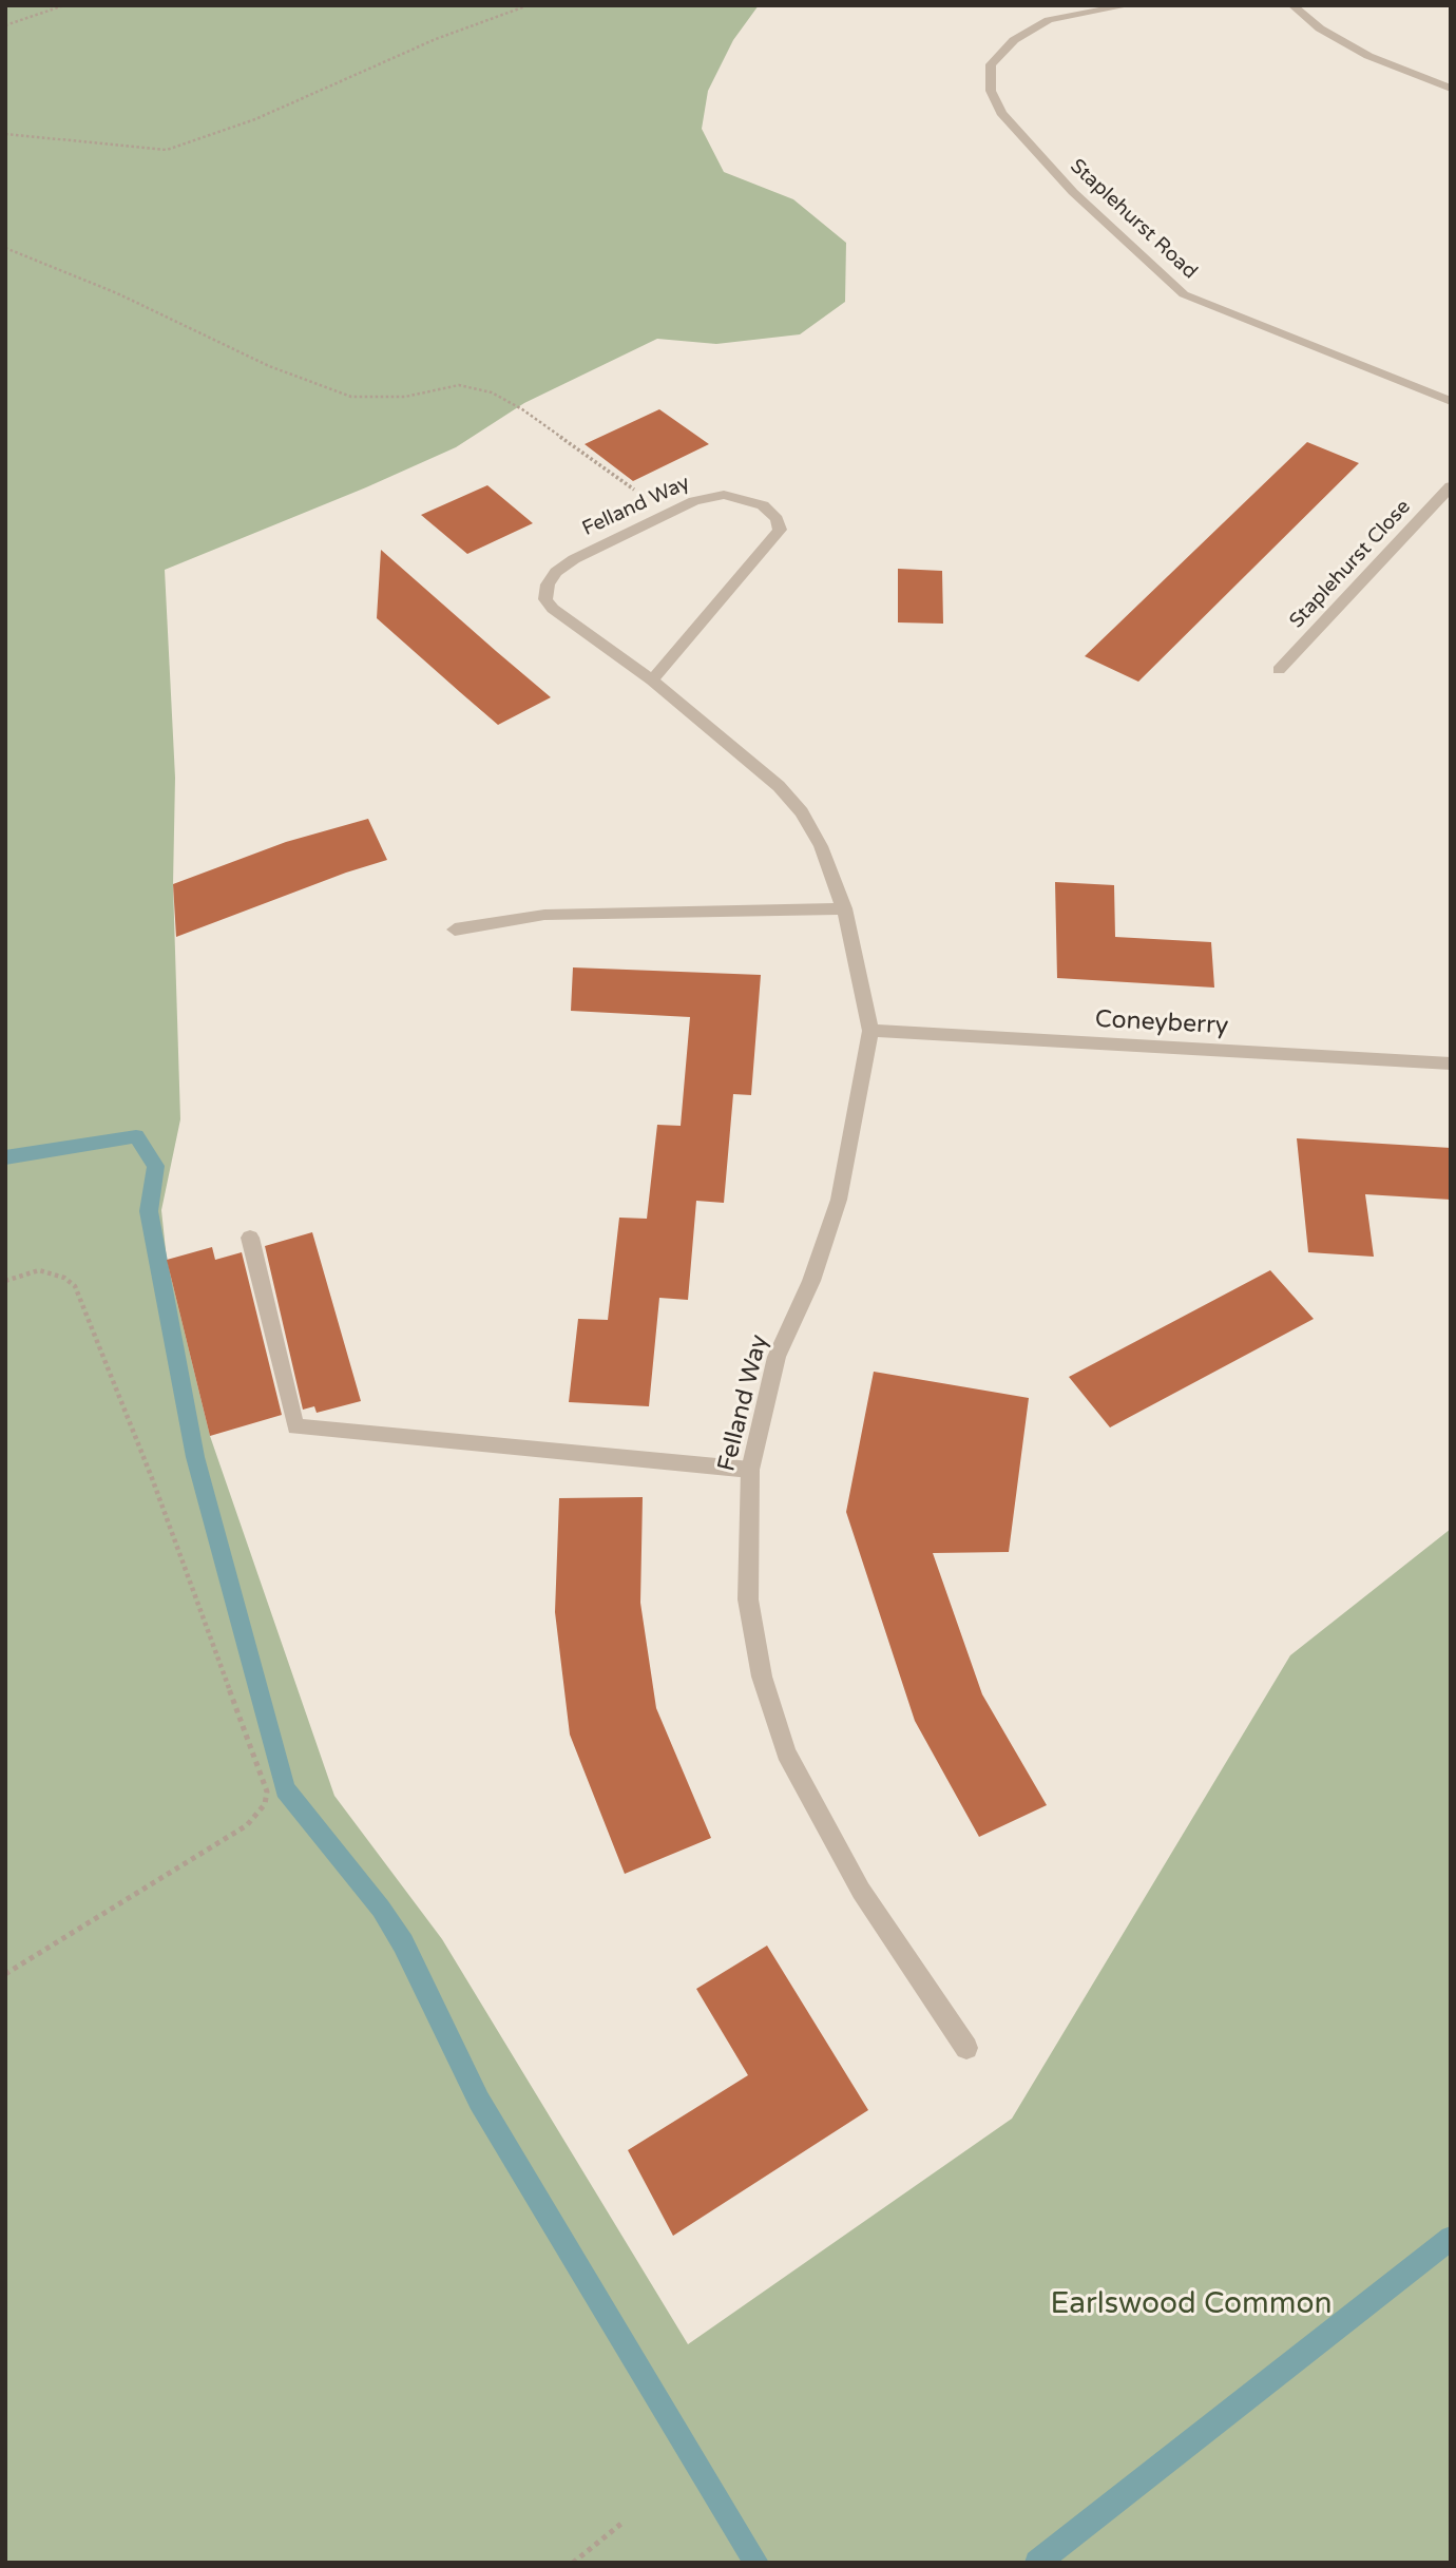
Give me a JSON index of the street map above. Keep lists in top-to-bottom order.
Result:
{
  "streets": {
    "street": [
      "Staplehurst Road",
      "Felland Way",
      "Staplehurst Close",
      "Coneyberry"
    ]
  },
  "crossings": [
    ["Felland Way", "Coneyberry"]
  ],
  "parks": ["Earlswood Common"]
}
